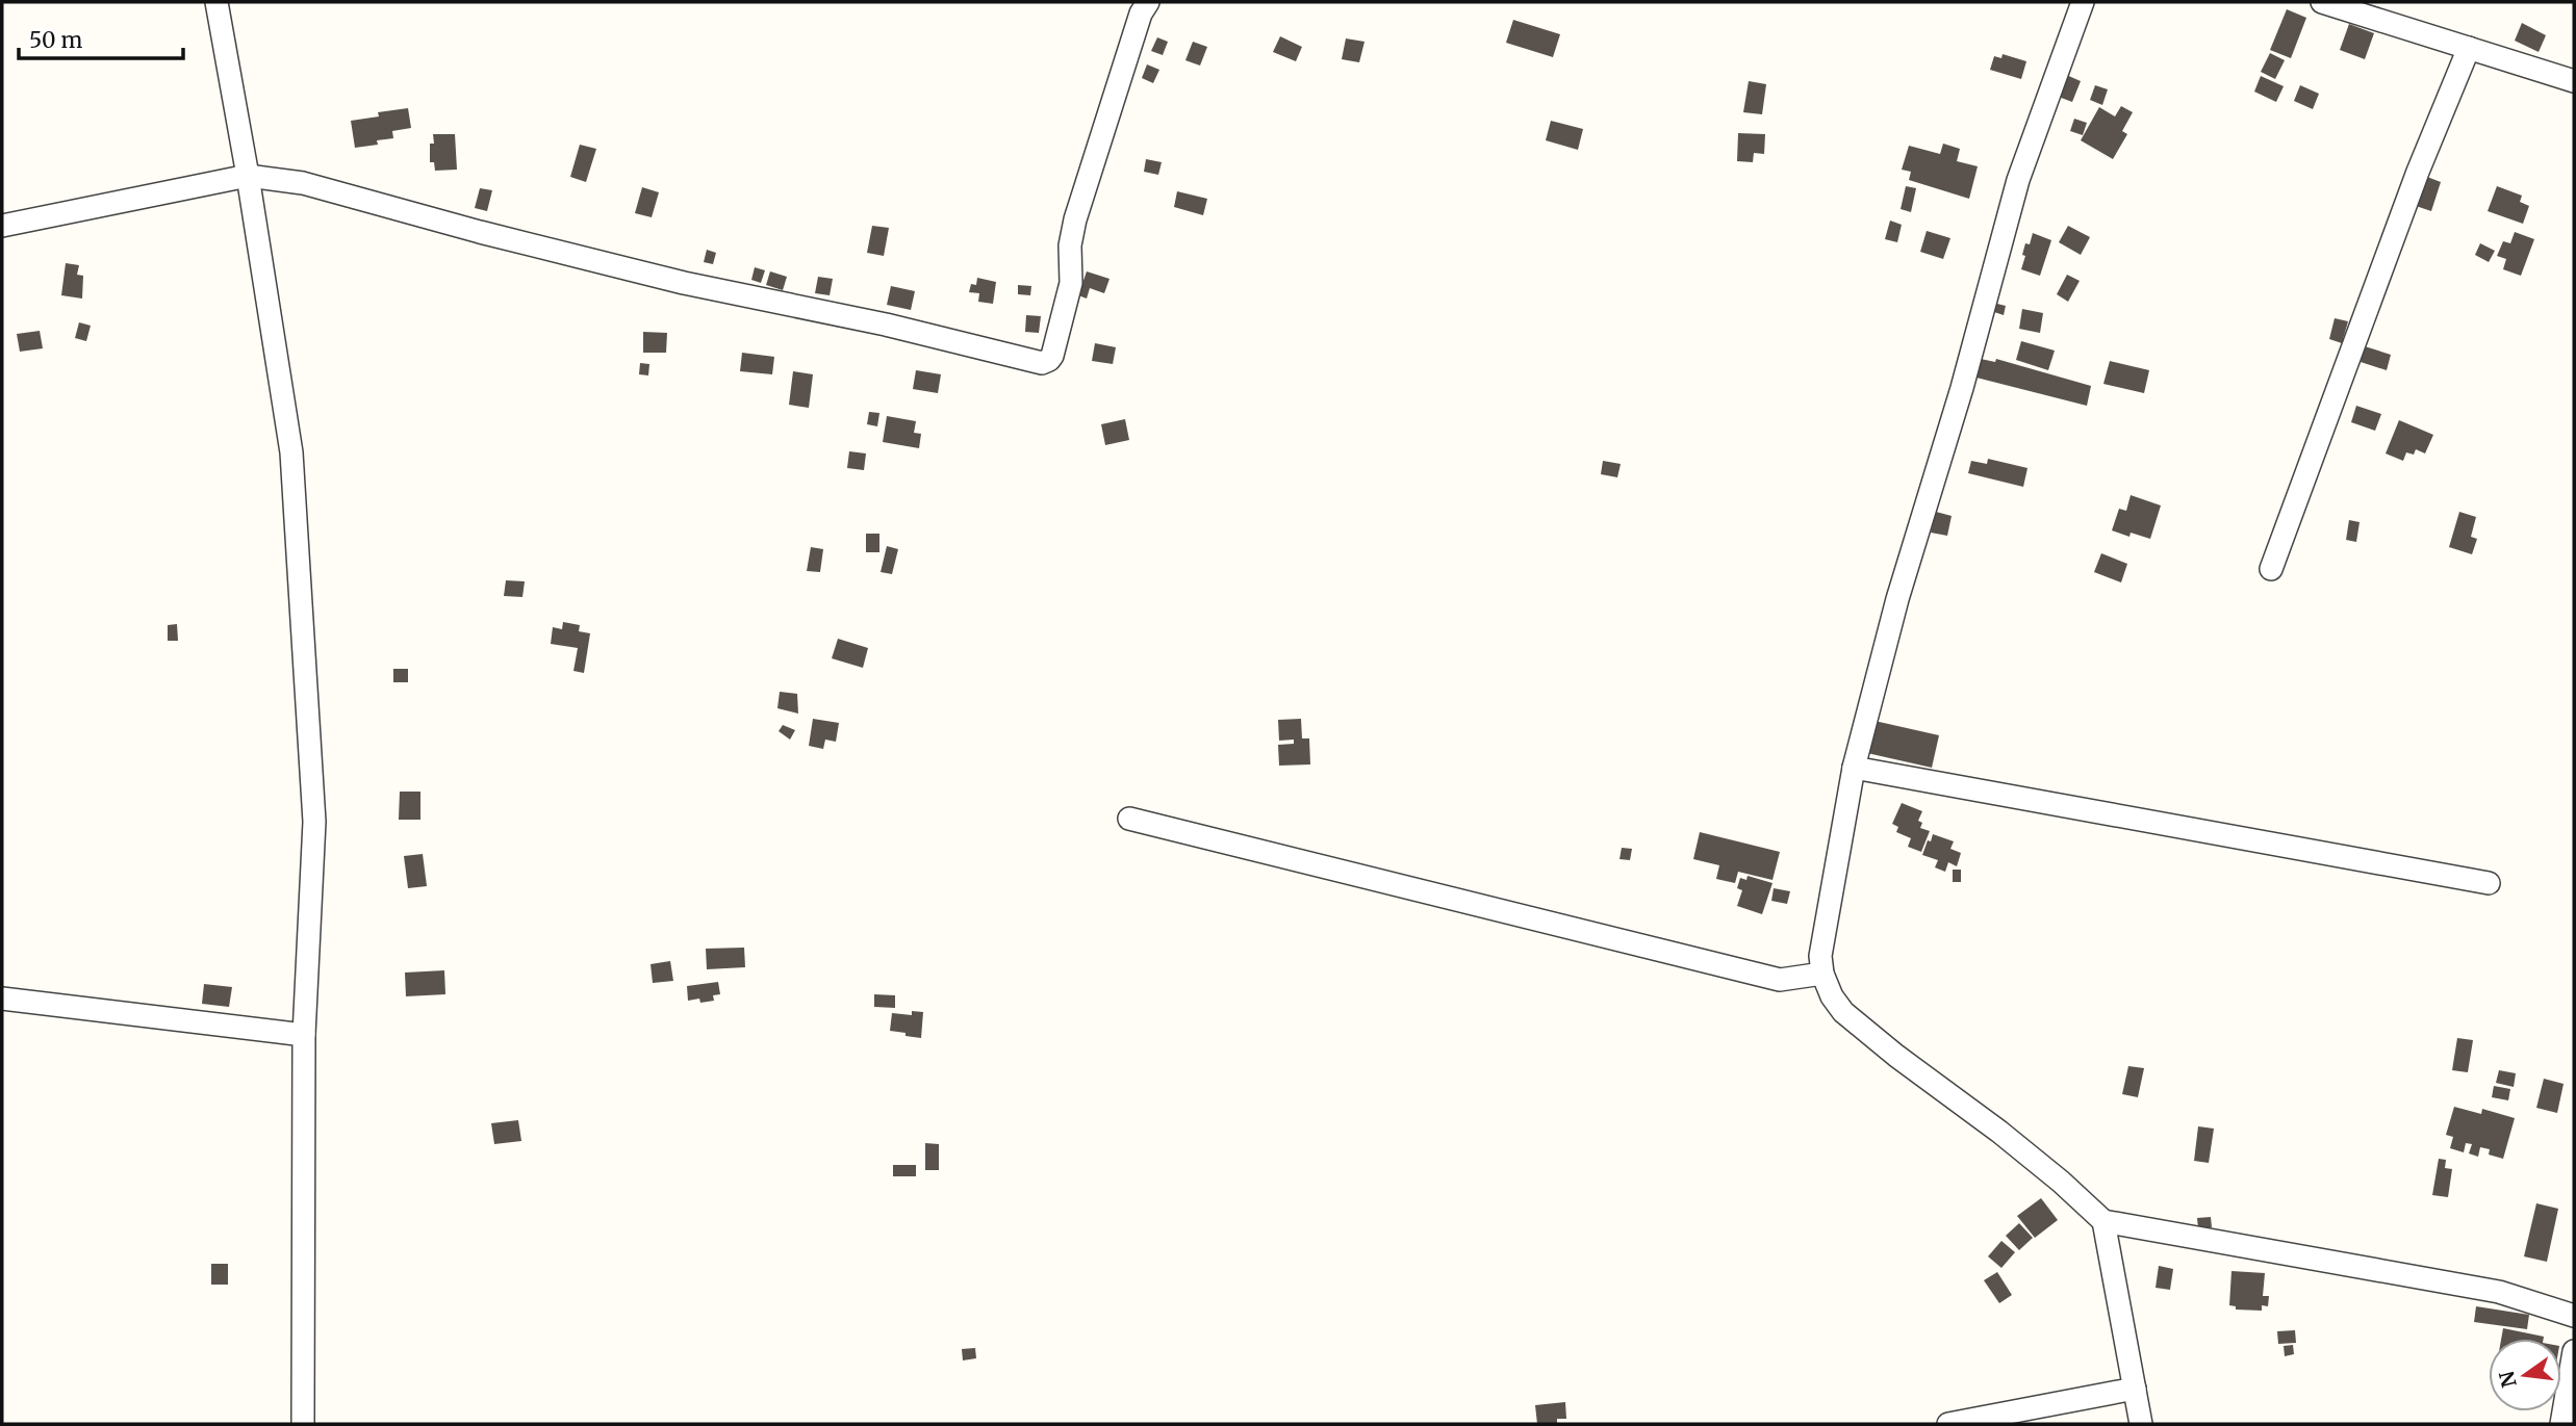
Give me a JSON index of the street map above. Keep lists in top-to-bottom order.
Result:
{
  "scale_bar": "50 m",
  "north": "left"
}
